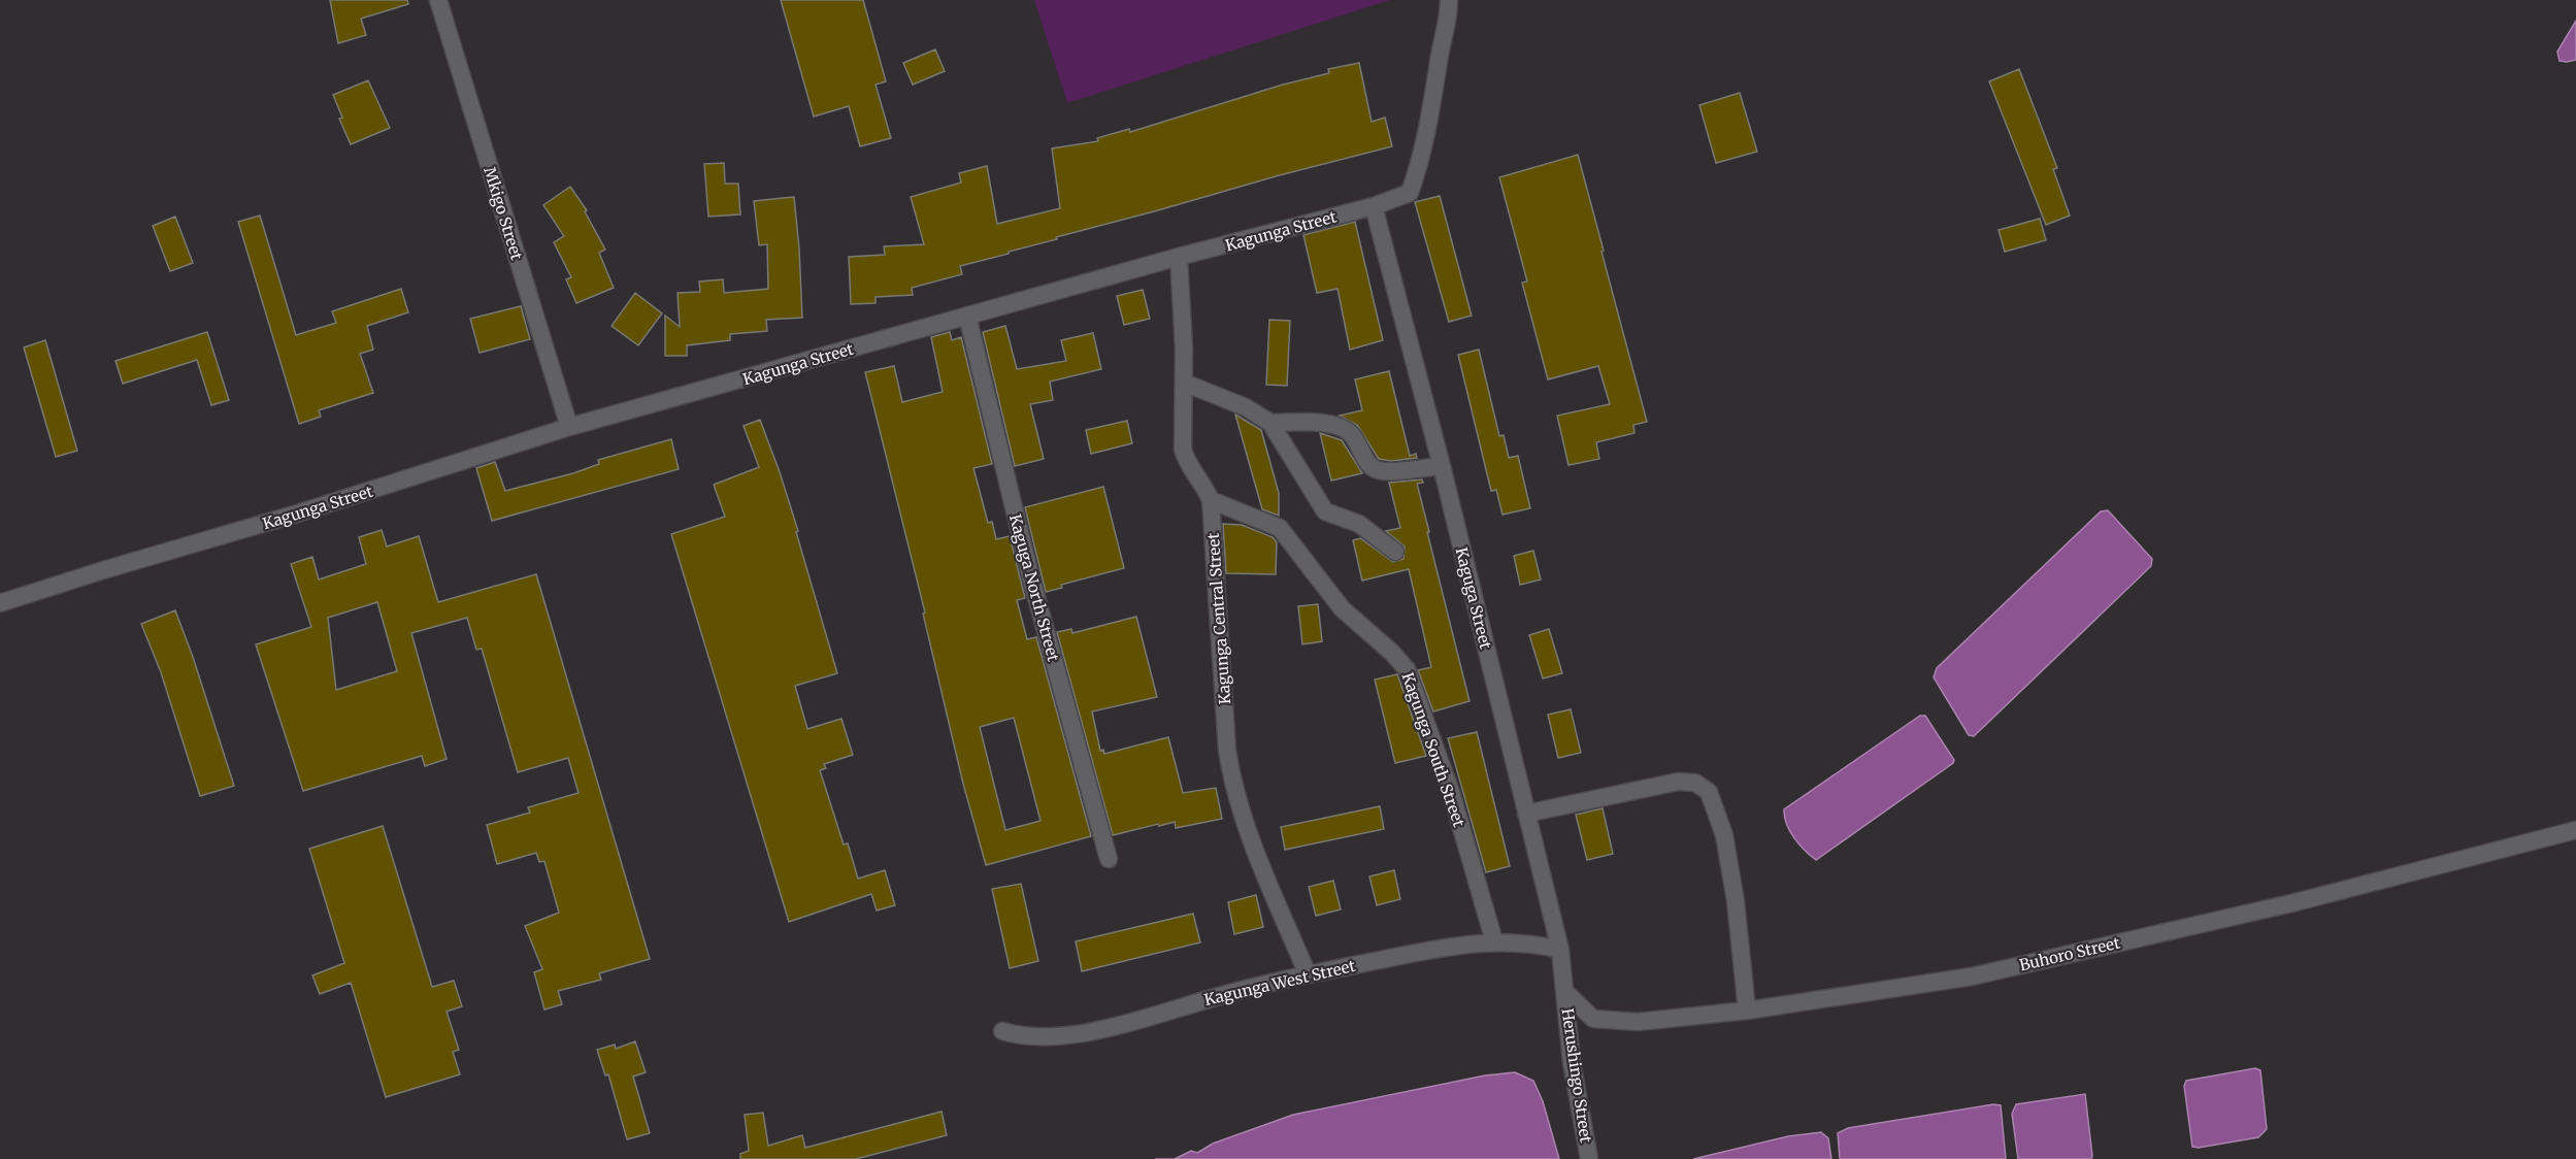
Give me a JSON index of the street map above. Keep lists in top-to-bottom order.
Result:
{
  "streets": {
    "street": [
      "Mkigo Street",
      "Kagunga Street",
      "Kaguga North Street",
      "Kaguga Street",
      "Kagunga Central Street",
      "Kagunga South Street",
      "Buhoro Street",
      "Kagunga West Street",
      "Herushingo Street"
    ]
  },
  "crossings": [
    ["Mkigo Street", "Kagunga Street"],
    ["Kagunga Street", "Kaguga North Street"],
    ["Kagunga Street", "Kaguga Street"],
    ["Kagunga Street", "Kagunga Central Street"],
    ["Kaguga Street", "Buhoro Street"],
    ["Kaguga Street", "Kagunga West Street"],
    ["Kaguga Street", "Herushingo Street"],
    ["Kagunga Central Street", "Kagunga South Street"],
    ["Kagunga Central Street", "Kagunga West Street"],
    ["Kagunga South Street", "Kagunga West Street"],
    ["Buhoro Street", "Herushingo Street"]
  ]
}
